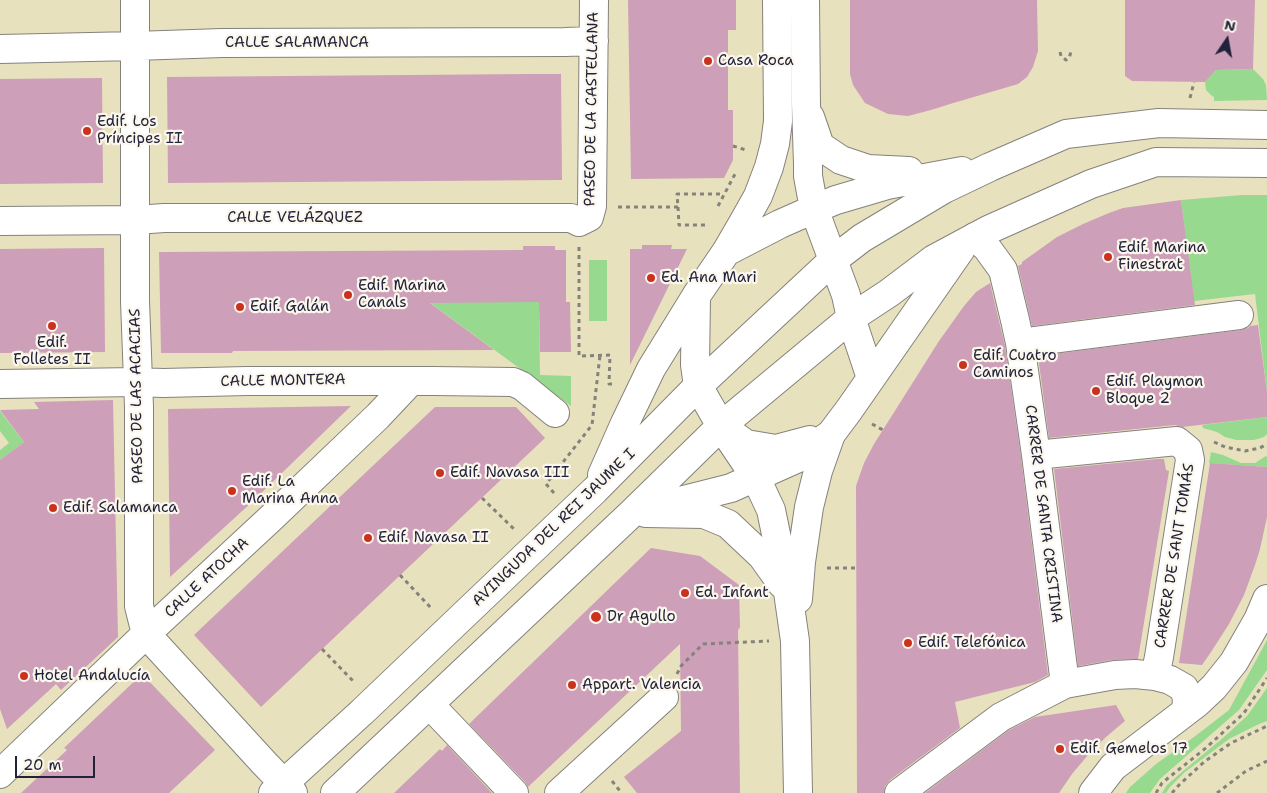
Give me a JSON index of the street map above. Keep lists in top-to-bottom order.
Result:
{
  "streets": {
    "street": [
      "CALLE SALAMANCA",
      "PASEO DE LA CASTELLANA",
      "CALLE VELÁZQUEZ",
      "CALLE MONTERA",
      "PASEO DE LAS ACACIAS",
      "CARRER DE SANTA CRISTINA",
      "AVINGUDA DEL REI JAUME I",
      "CARRER DE SANT TOMÁS",
      "CALLE ATOCHA"
    ]
  },
  "crossings": [
    ["CALLE SALAMANCA", "PASEO DE LA CASTELLANA"],
    ["CALLE SALAMANCA", "PASEO DE LAS ACACIAS"],
    ["PASEO DE LA CASTELLANA", "CALLE VELÁZQUEZ"],
    ["CALLE VELÁZQUEZ", "PASEO DE LAS ACACIAS"],
    ["CALLE MONTERA", "PASEO DE LAS ACACIAS"],
    ["CALLE MONTERA", "CALLE ATOCHA"],
    ["PASEO DE LAS ACACIAS", "AVINGUDA DEL REI JAUME I"],
    ["PASEO DE LAS ACACIAS", "CALLE ATOCHA"]
  ],
  "places": [
    "Casa Roca",
    "Edif. Los Príncipes II",
    "Edif. Marina Finestrat",
    "Ed. Ana Mari",
    "Edif. Marina Canals",
    "Edif. Galán",
    "Edif. Folletes II",
    "Edif. Cuatro Caminos",
    "Edif. Playmon Bloque 2",
    "Edif. Navasa III",
    "Edif. La Marina Anna",
    "Edif. Salamanca",
    "Edif. Navasa II",
    "Ed. Infant",
    "Dr Agullo",
    "Edif. Telefónica",
    "Hotel Andalucía",
    "Appart. Valencia",
    "Edif. Gemelos 17"
  ],
  "scale_bar": "20 m",
  "north": "top"
}
